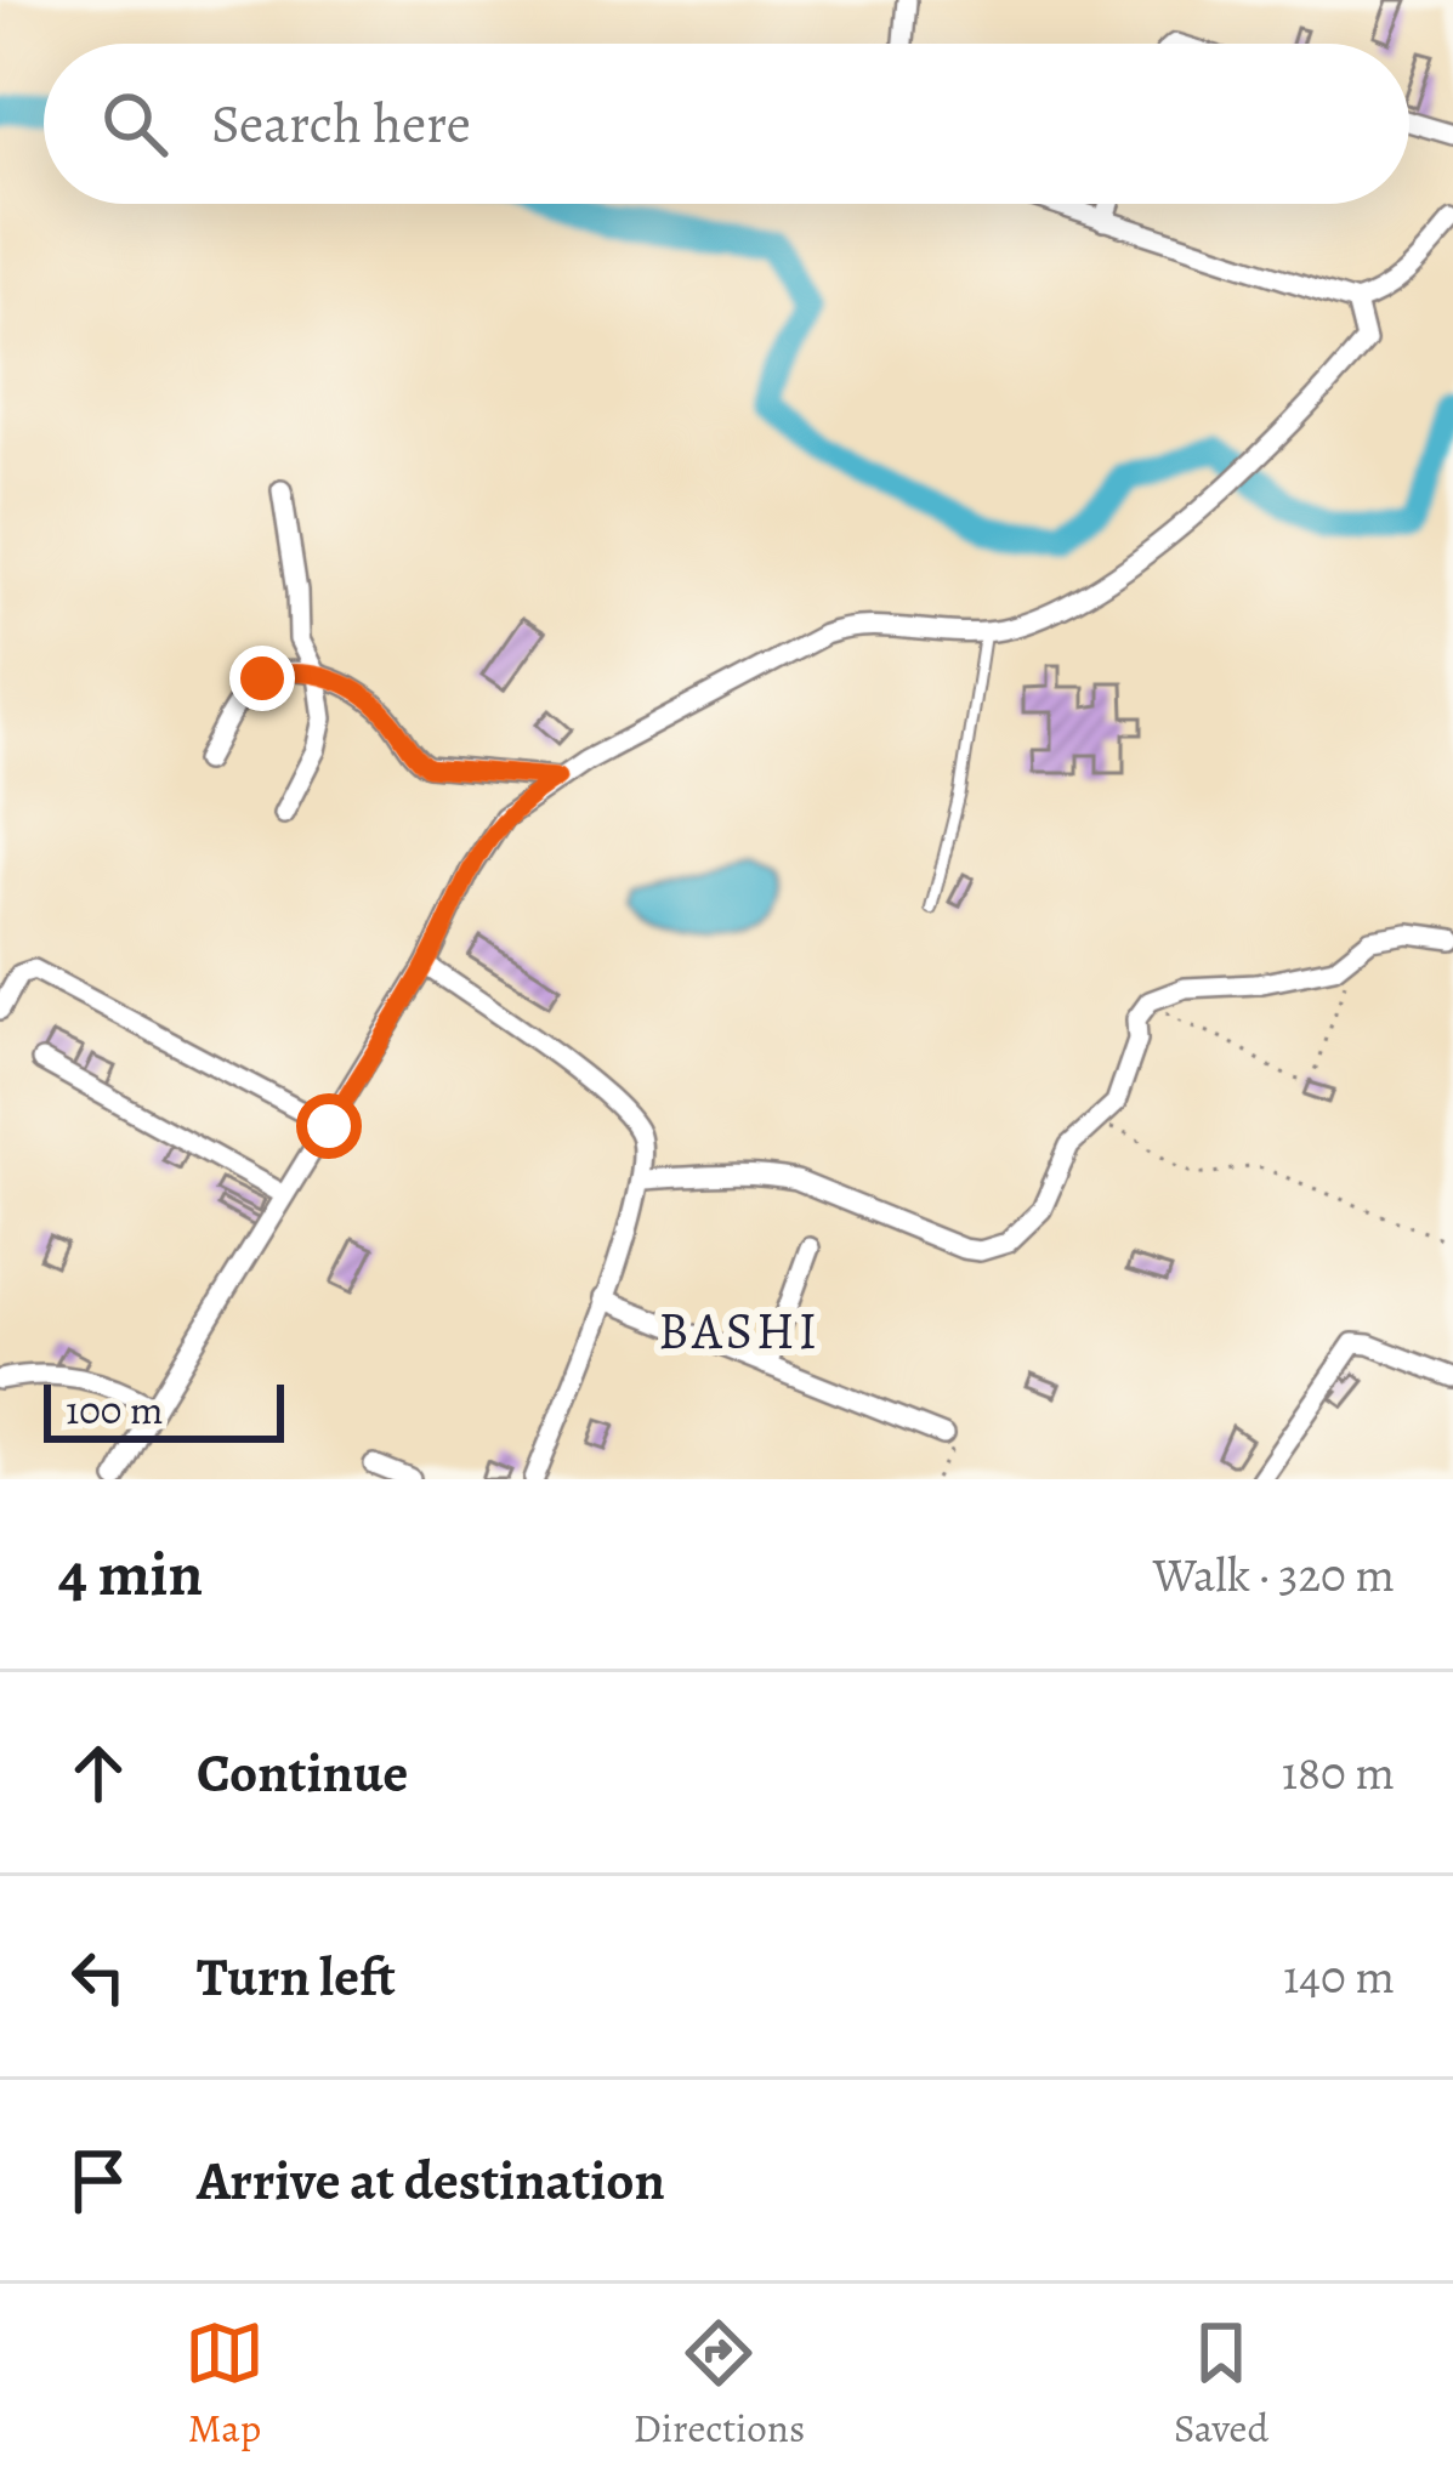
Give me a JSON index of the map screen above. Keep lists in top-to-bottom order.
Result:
{
  "districts": ["BASHI"],
  "scale_bar": "100 m",
  "page": {
    "search": "Search here",
    "scale": "100 m",
    "heading": ["4 min", "Walk · 320 m"],
    "list": [
      ["Continue", "180 m"],
      ["Turn left", "140 m"],
      "Arrive at destination"
    ],
    "nav": ["Map", "Directions", "Saved"]
  }
}
